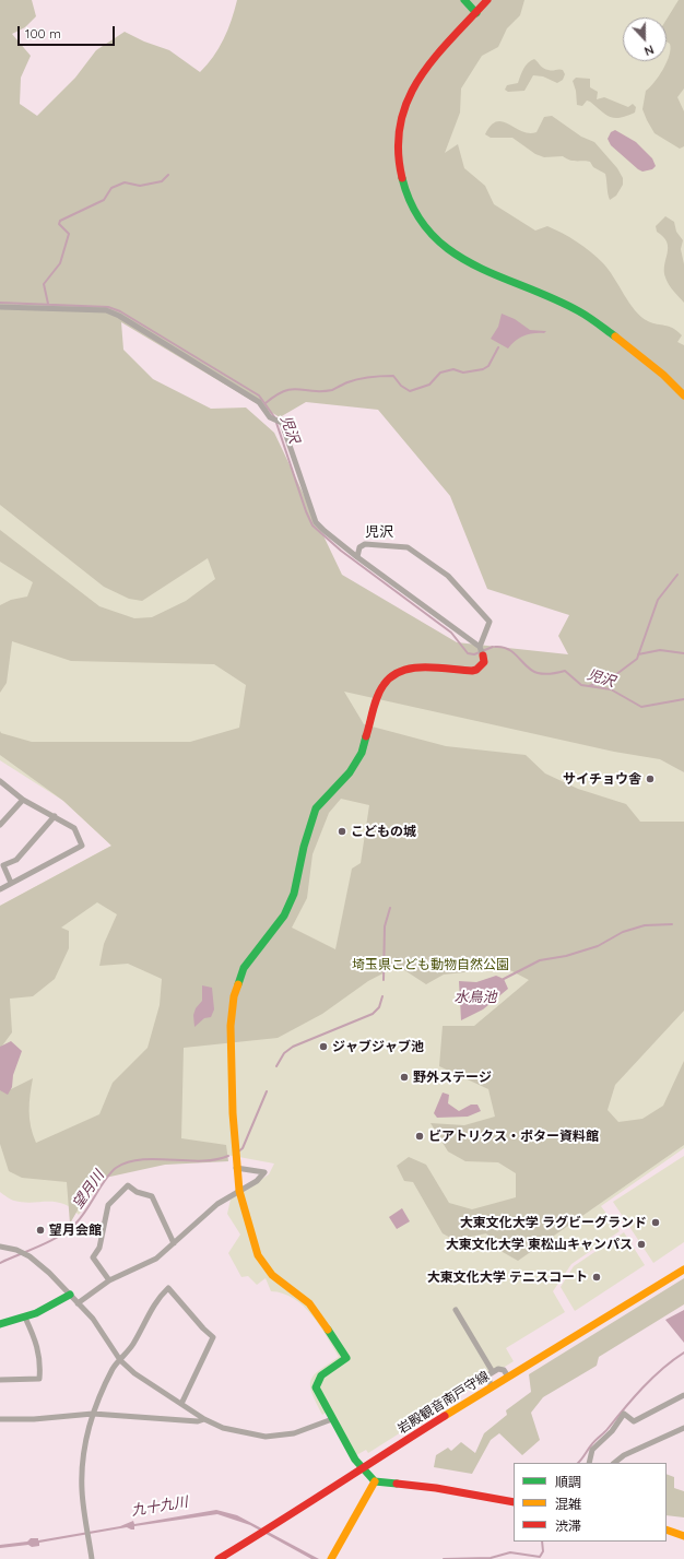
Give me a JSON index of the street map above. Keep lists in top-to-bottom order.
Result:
{
  "streets": {
    "street": ["岩殿観音南戸守線"]
  },
  "districts": ["児沢"],
  "water": [
    "児沢",
    "水鳥池",
    "望月川",
    "九十九川"
  ],
  "parks": ["埼玉県こども動物自然公園"],
  "places": [
    "サイチョウ舎",
    "こどもの城",
    "ジャブジャブ池",
    "野外ステージ",
    "ビアトリクス・ポター資料館",
    "大東文化大学 ラグビーグランド",
    "望月会館",
    "大東文化大学 東松山キャンパス",
    "大東文化大学 テニスコート"
  ],
  "legend": ["順調", "混雑", "渋滞"],
  "scale_bar": "100 m",
  "north": "bottom"
}
